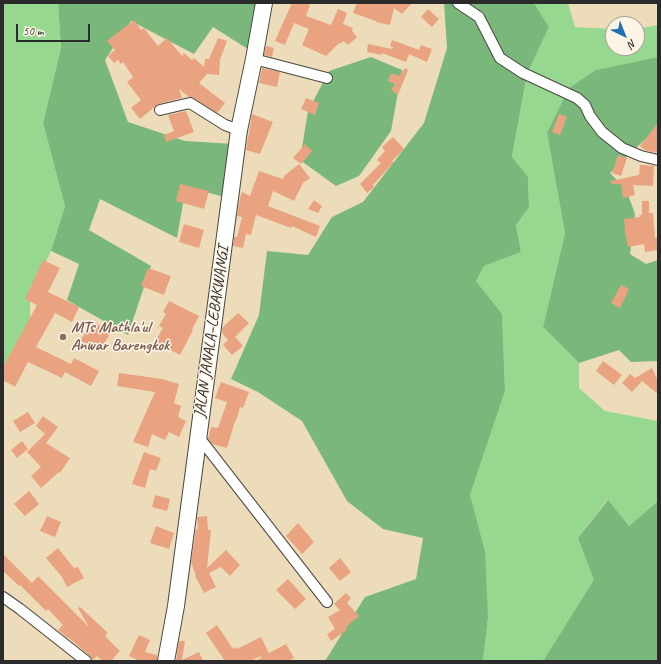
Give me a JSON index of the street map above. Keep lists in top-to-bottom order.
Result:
{
  "streets": {
    "main road": ["JALAN JANALA–LEBAKWANGI"]
  },
  "places": ["MTs Mathla'ul Anwar Barengkok"],
  "scale_bar": "50 m",
  "north": "bottom right"
}
